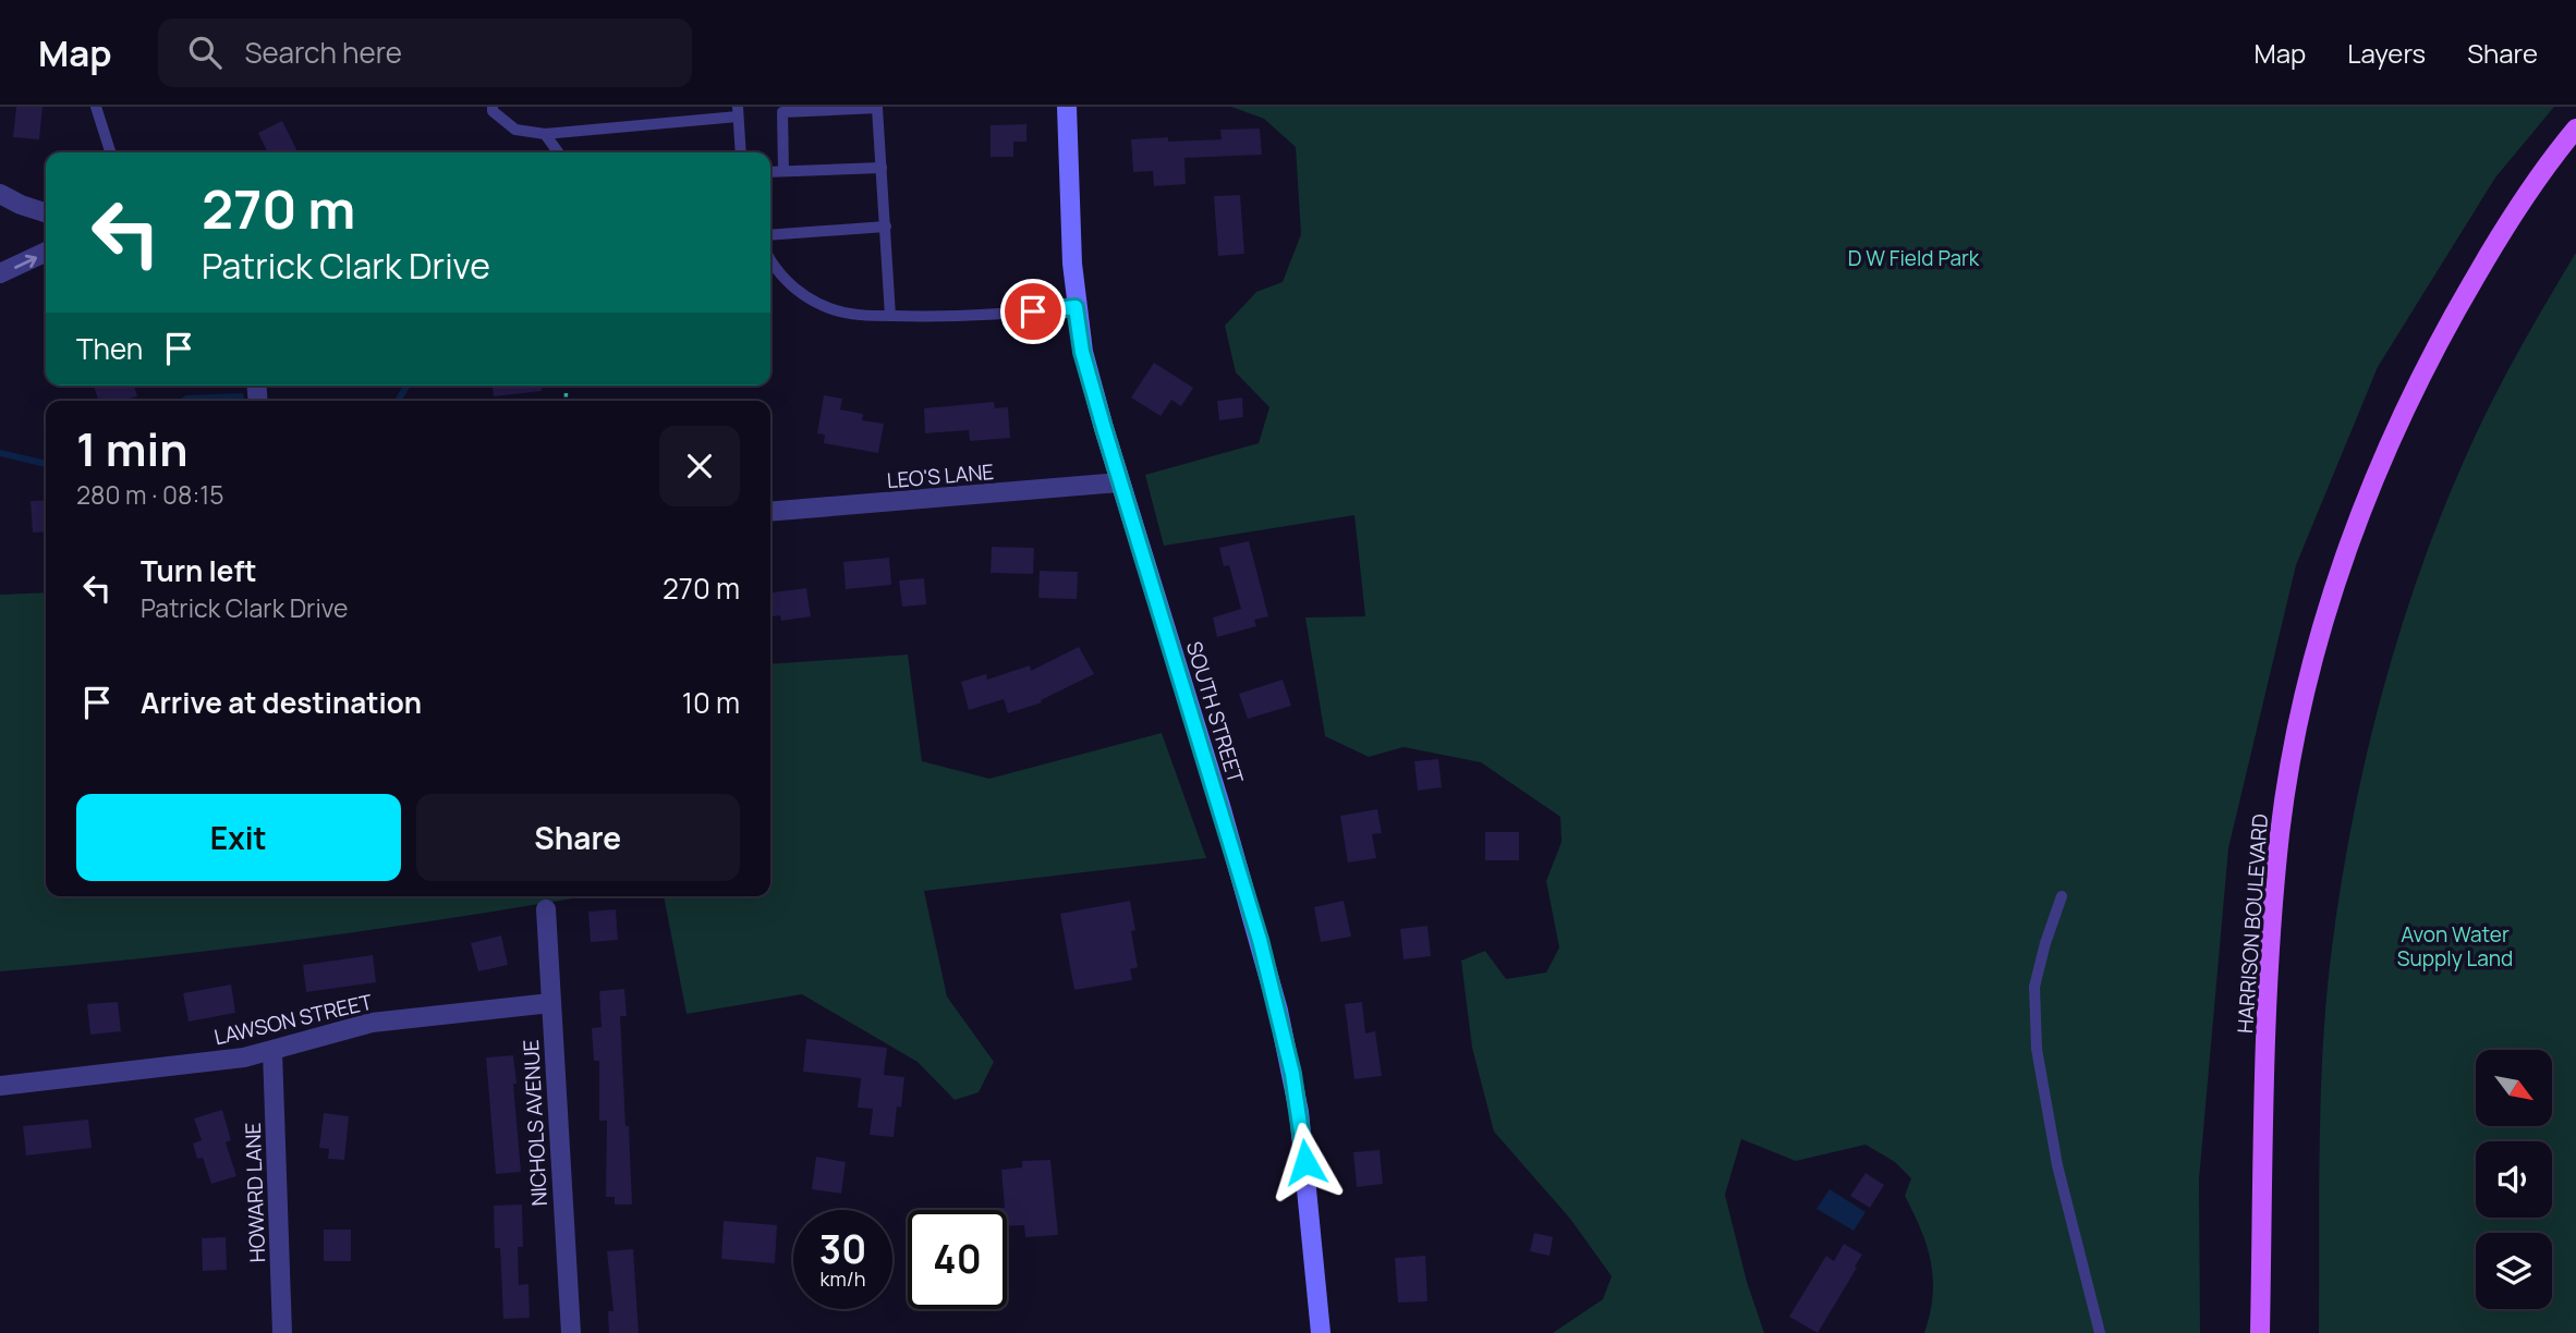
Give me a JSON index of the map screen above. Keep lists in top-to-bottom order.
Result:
{
  "streets": {
    "main road": ["HARRISON BOULEVARD"],
    "street": [
      "LEO'S LANE",
      "SOUTH STREET",
      "LAWSON STREET",
      "NICHOLS AVENUE",
      "HOWARD LANE"
    ]
  },
  "crossings": [
    ["LEO'S LANE", "SOUTH STREET"],
    ["LAWSON STREET", "NICHOLS AVENUE"],
    ["LAWSON STREET", "HOWARD LANE"]
  ],
  "parks": ["D W Field Park", "Avon Water Supply Land"],
  "north": "bottom right",
  "page": {
    "header": "Map",
    "search": "Search here",
    "nav": ["Map", "Layers", "Share"],
    "turn": ["270 m", "Patrick Clark Drive"],
    "then": "Then",
    "heading": ["1 min", "280 m · 08:15"],
    "list": [
      {
        "name": "Turn left",
        "note": "Patrick Clark Drive",
        "value": "270 m"
      },
      {
        "name": "Arrive at destination",
        "value": "10 m"
      }
    ],
    "buttons": ["Exit", "Share"],
    "speed": "30 km/h",
    "limit": "40"
  }
}
